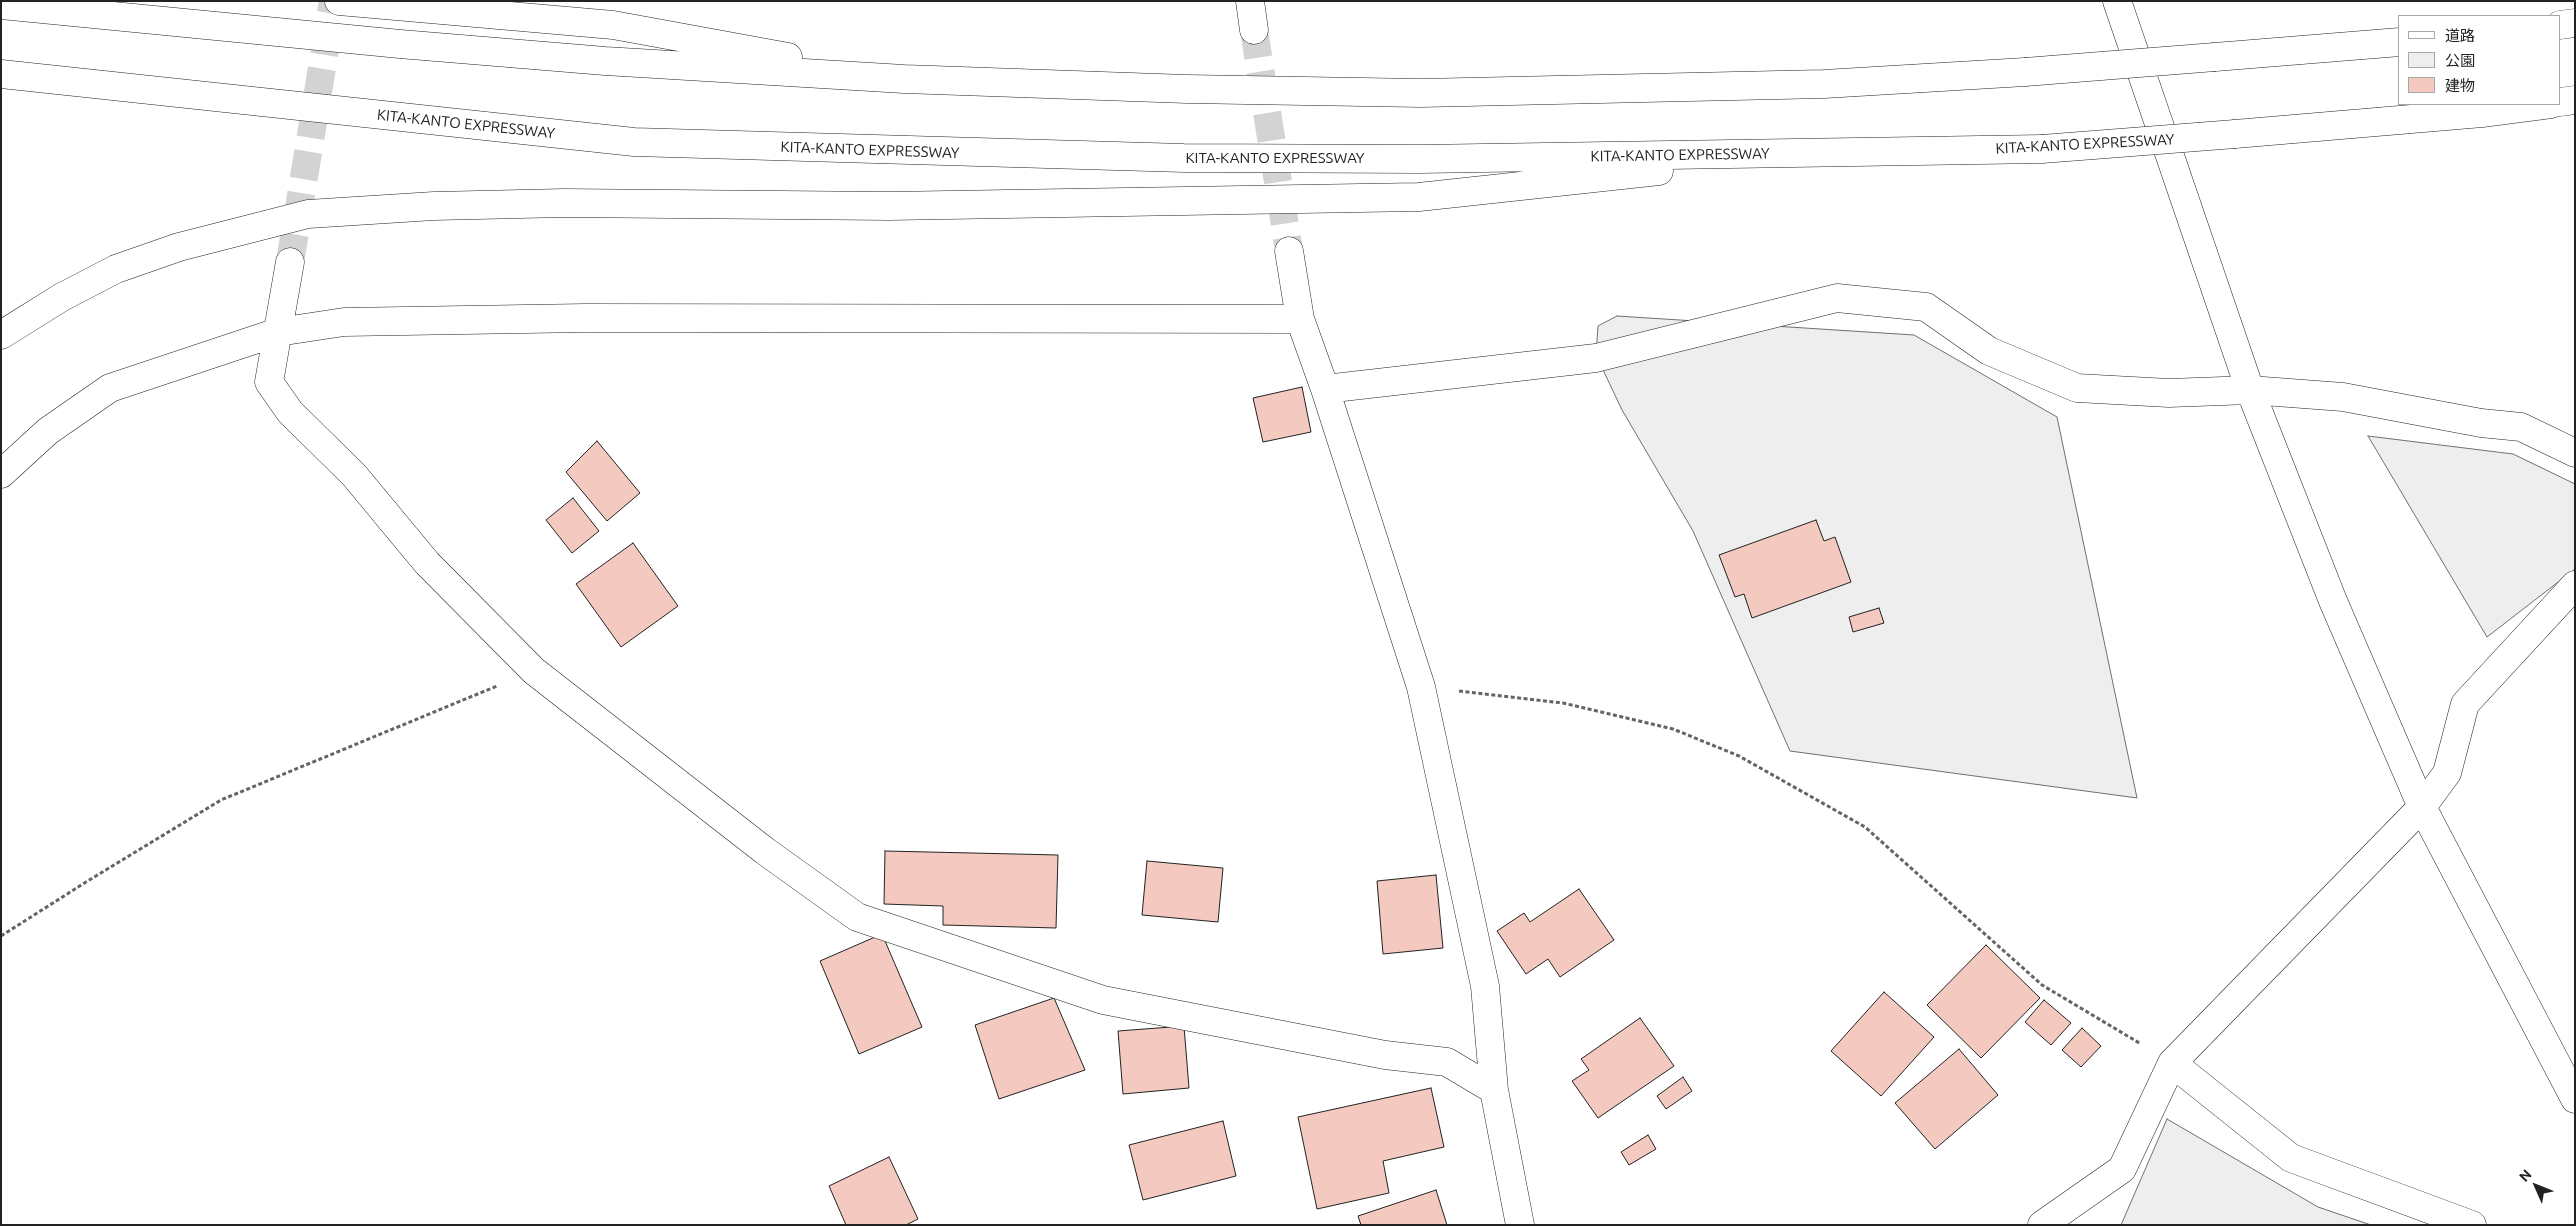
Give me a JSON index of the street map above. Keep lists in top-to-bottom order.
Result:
{
  "streets": {
    "main road": ["KITA-KANTO EXPRESSWAY"]
  },
  "legend": ["道路", "公園", "建物"],
  "north": "top left"
}
